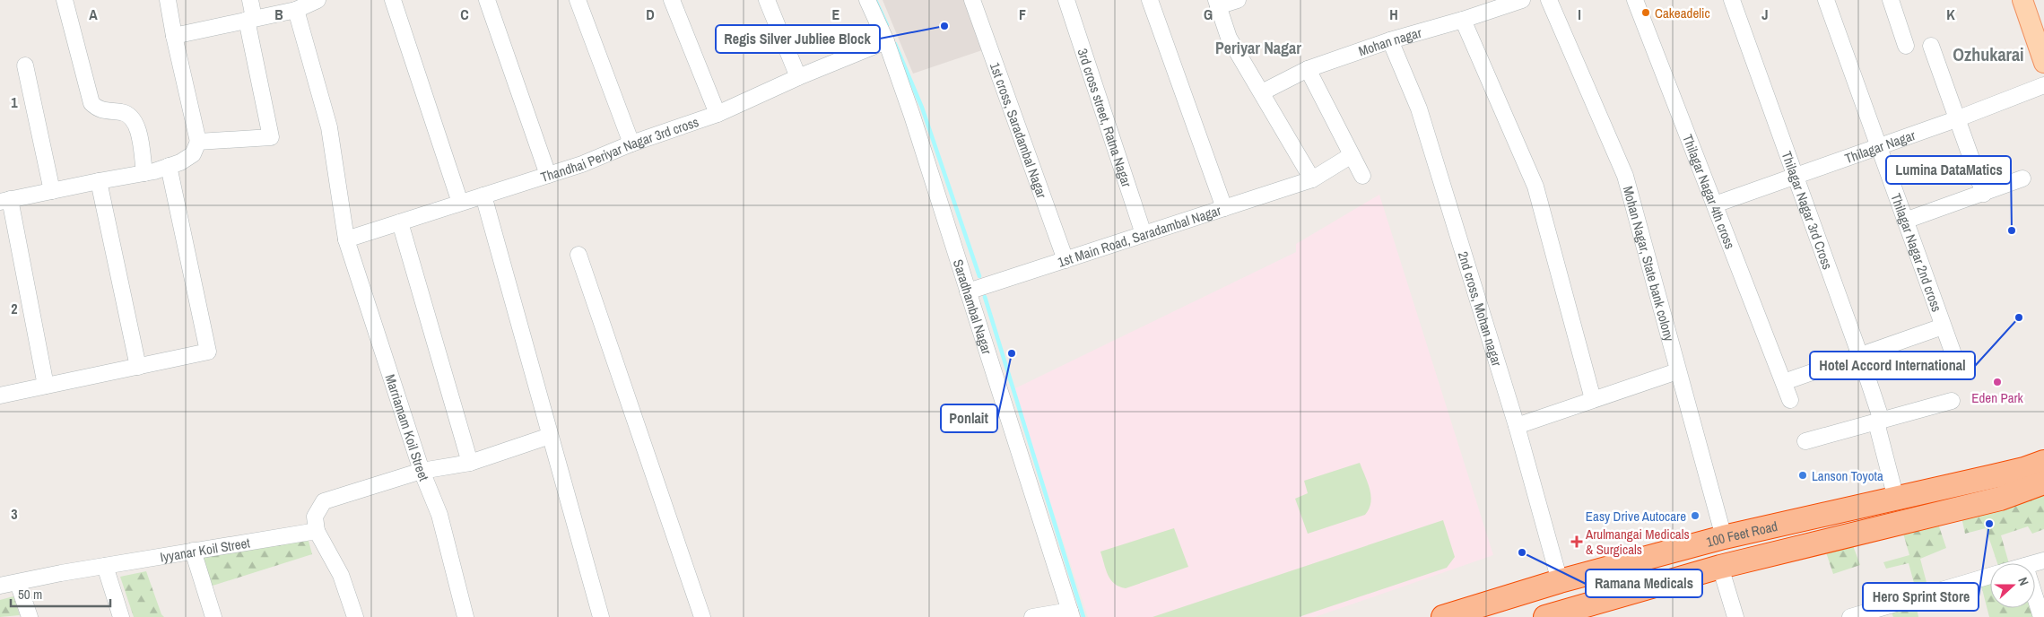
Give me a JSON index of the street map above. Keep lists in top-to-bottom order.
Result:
{
  "streets": {
    "highway": ["100 Feet Road"],
    "street": [
      "Mohan nagar",
      "3rd cross street, Ratna Nagar",
      "1st cross, Saradambal Nagar",
      "Thilagar Nagar",
      "Thandhai Periyar Nagar 3rd cross",
      "Thilagar Nagar 4th cross",
      "Thilagar Nagar 3rd Cross",
      "1st Main Road, Saradambal Nagar",
      "Thilagar Nagar 2nd cross",
      "Mohan Nagar, State bank colony",
      "Saradhambal Nagar",
      "2nd cross, Mohan nagar",
      "Marriamam Koil Street",
      "Iyyanar Koil Street"
    ]
  },
  "crossings": [
    ["Mohan nagar", "2nd cross, Mohan nagar"],
    ["3rd cross street, Ratna Nagar", "1st Main Road, Saradambal Nagar"],
    ["1st cross, Saradambal Nagar", "1st Main Road, Saradambal Nagar"],
    ["Thilagar Nagar", "Thilagar Nagar 4th cross"],
    ["Thilagar Nagar", "Thilagar Nagar 3rd Cross"],
    ["Thilagar Nagar", "Thilagar Nagar 2nd cross"],
    ["Thandhai Periyar Nagar 3rd cross", "Saradhambal Nagar"],
    ["Thandhai Periyar Nagar 3rd cross", "Marriamam Koil Street"],
    ["Thilagar Nagar 3rd Cross", "100 Feet Road"],
    ["1st Main Road, Saradambal Nagar", "Saradhambal Nagar"],
    ["Mohan Nagar, State bank colony", "100 Feet Road"],
    ["2nd cross, Mohan nagar", "100 Feet Road"]
  ],
  "districts": ["Periyar Nagar", "Ozhukarai"],
  "places": {
    "other": [
      "Cakeadelic",
      "Regis Silver Jubliee Block",
      "Lumina DataMatics",
      "Hotel Accord International",
      "Ponlait",
      "Eden Park",
      "Lanson Toyota",
      "Easy Drive Autocare",
      "Hero Sprint Store",
      "Ramana Medicals"
    ],
    "health": ["Arulmangai Medicals & Surgicals"]
  },
  "scale_bar": "50 m",
  "north": "right",
  "grid": {
    "columns": [
      "A",
      "B",
      "C",
      "D",
      "E",
      "F",
      "G",
      "H",
      "I",
      "J",
      "K"
    ],
    "rows": ["1", "2", "3"]
  }
}
